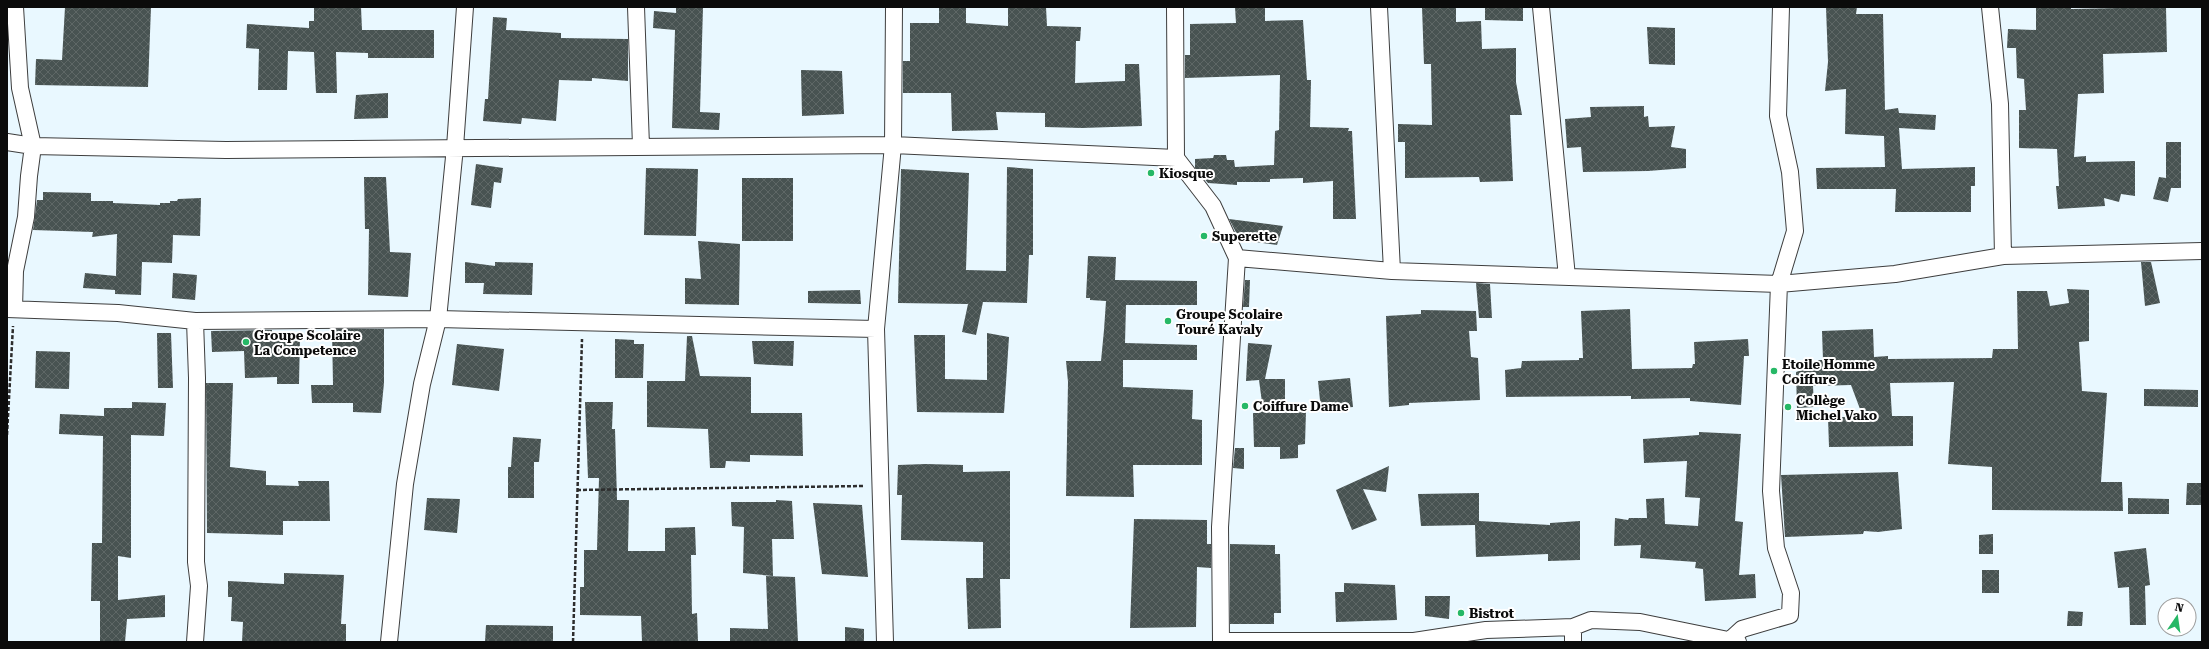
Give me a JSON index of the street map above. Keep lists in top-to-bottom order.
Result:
{
  "places": [
    "Kiosque",
    "Superette",
    "Groupe Scolaire Touré Kavaly",
    "Groupe Scolaire La Competence",
    "Etoile Homme Coiffure",
    "Coiffure Dame",
    "Collège Michel Vako",
    "Bistrot"
  ],
  "north": "top"
}
